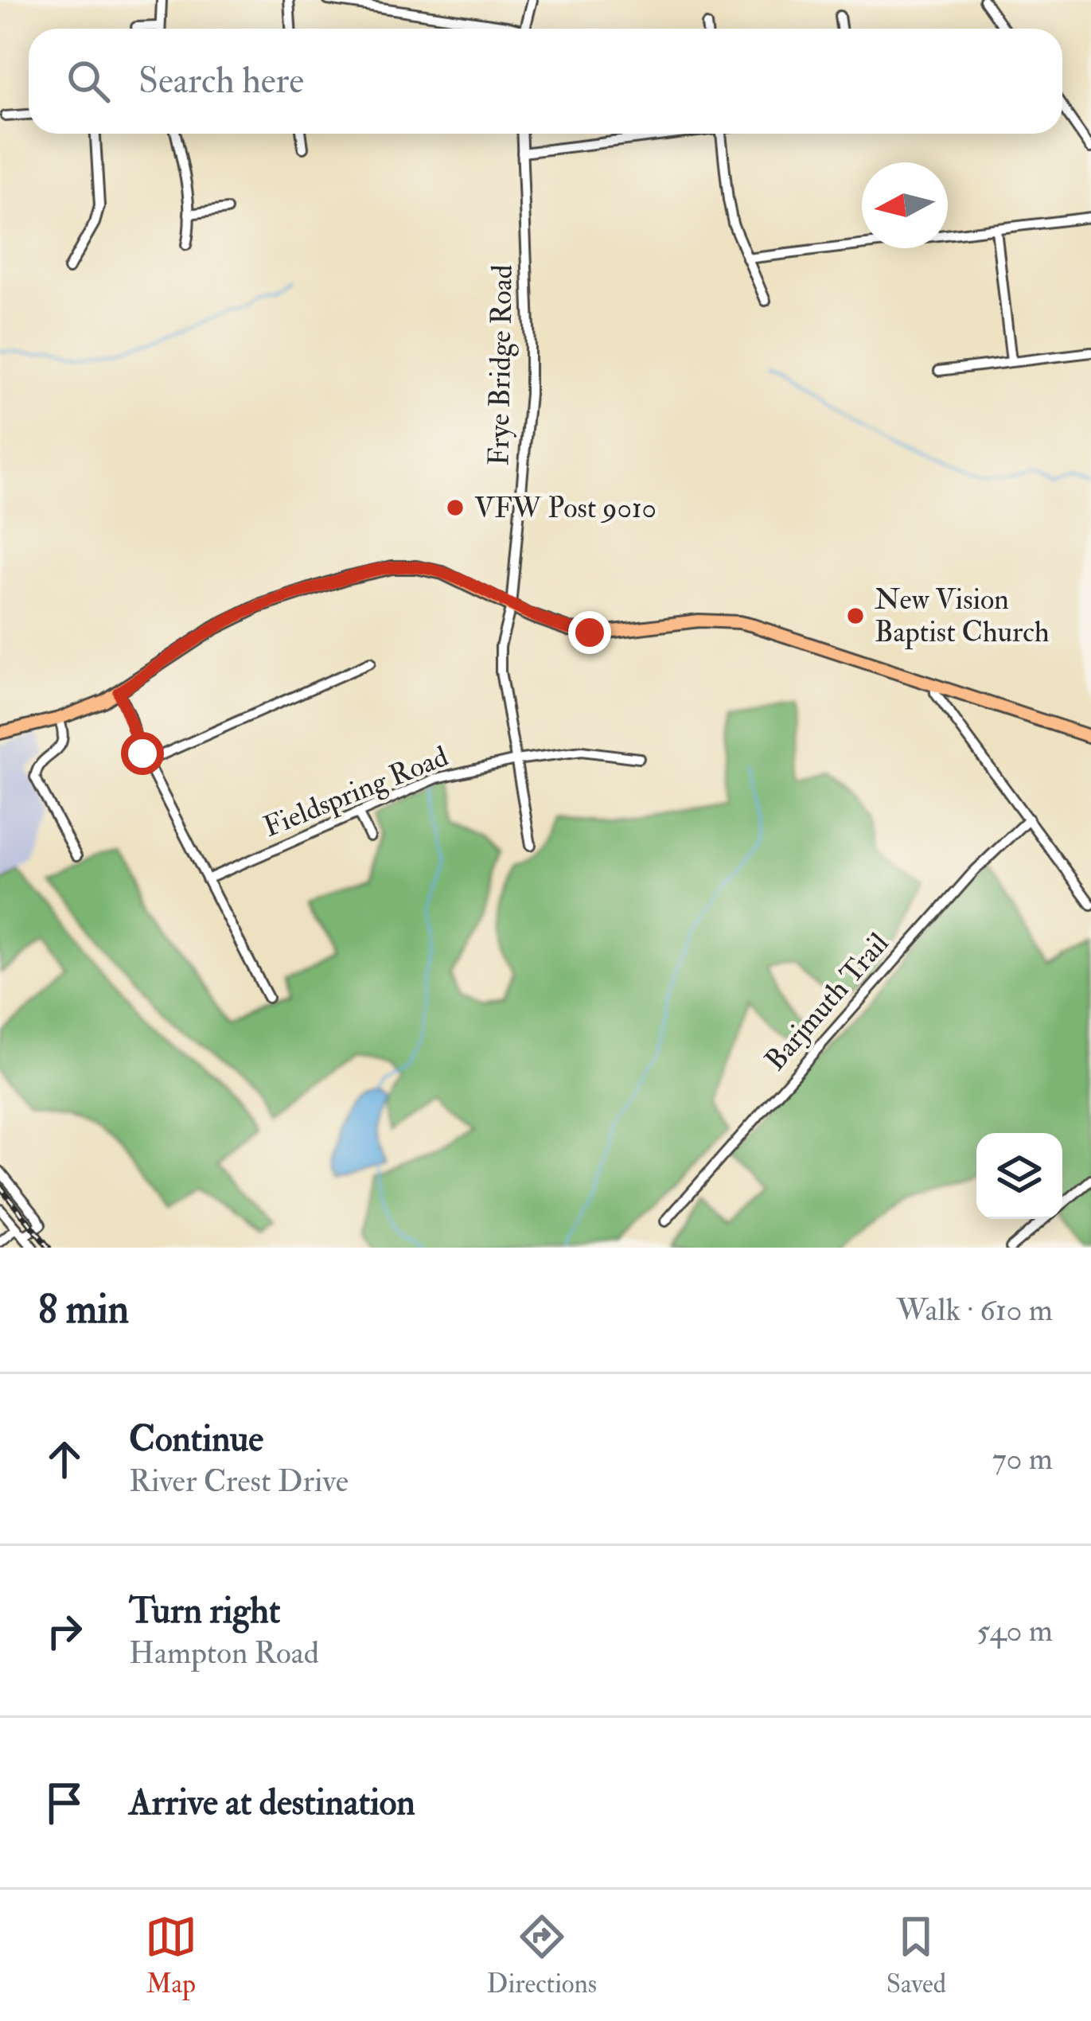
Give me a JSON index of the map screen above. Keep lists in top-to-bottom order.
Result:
{
  "streets": {
    "street": ["Frye Bridge Road", "Fieldspring Road", "Barjmuth Trail"]
  },
  "crossings": [
    ["Frye Bridge Road", "Fieldspring Road"]
  ],
  "places": ["VFW Post 9010", "New Vision Baptist Church"],
  "north": "left",
  "page": {
    "search": "Search here",
    "heading": ["8 min", "Walk · 610 m"],
    "list": [
      ["Continue", "River Crest Drive", "70 m"],
      ["Turn right", "Hampton Road", "540 m"],
      "Arrive at destination"
    ],
    "nav": ["Map", "Directions", "Saved"]
  }
}
